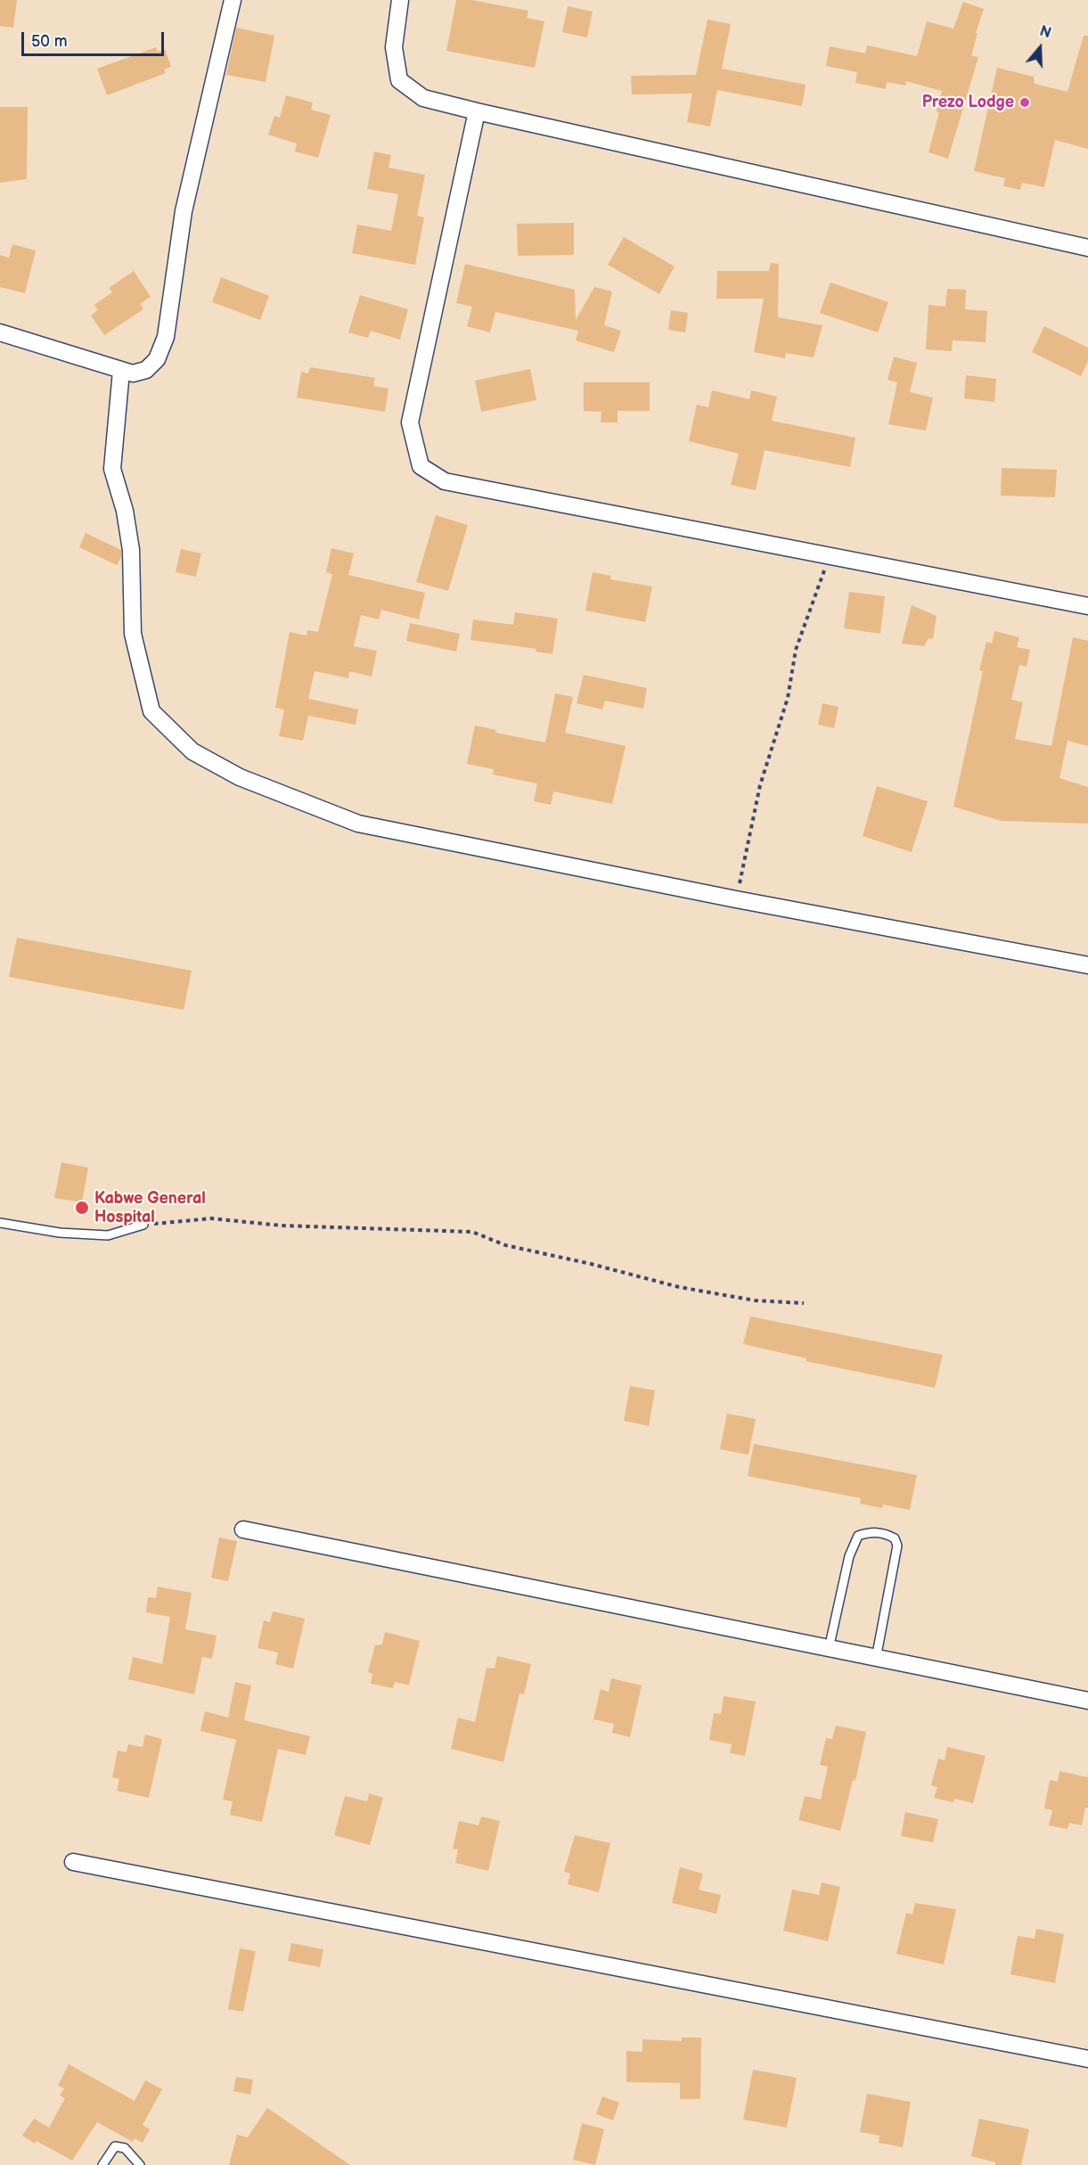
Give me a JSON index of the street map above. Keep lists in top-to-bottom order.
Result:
{
  "places": ["Prezo Lodge", "Kabwe General Hospital"],
  "scale_bar": "50 m",
  "north": "top"
}
